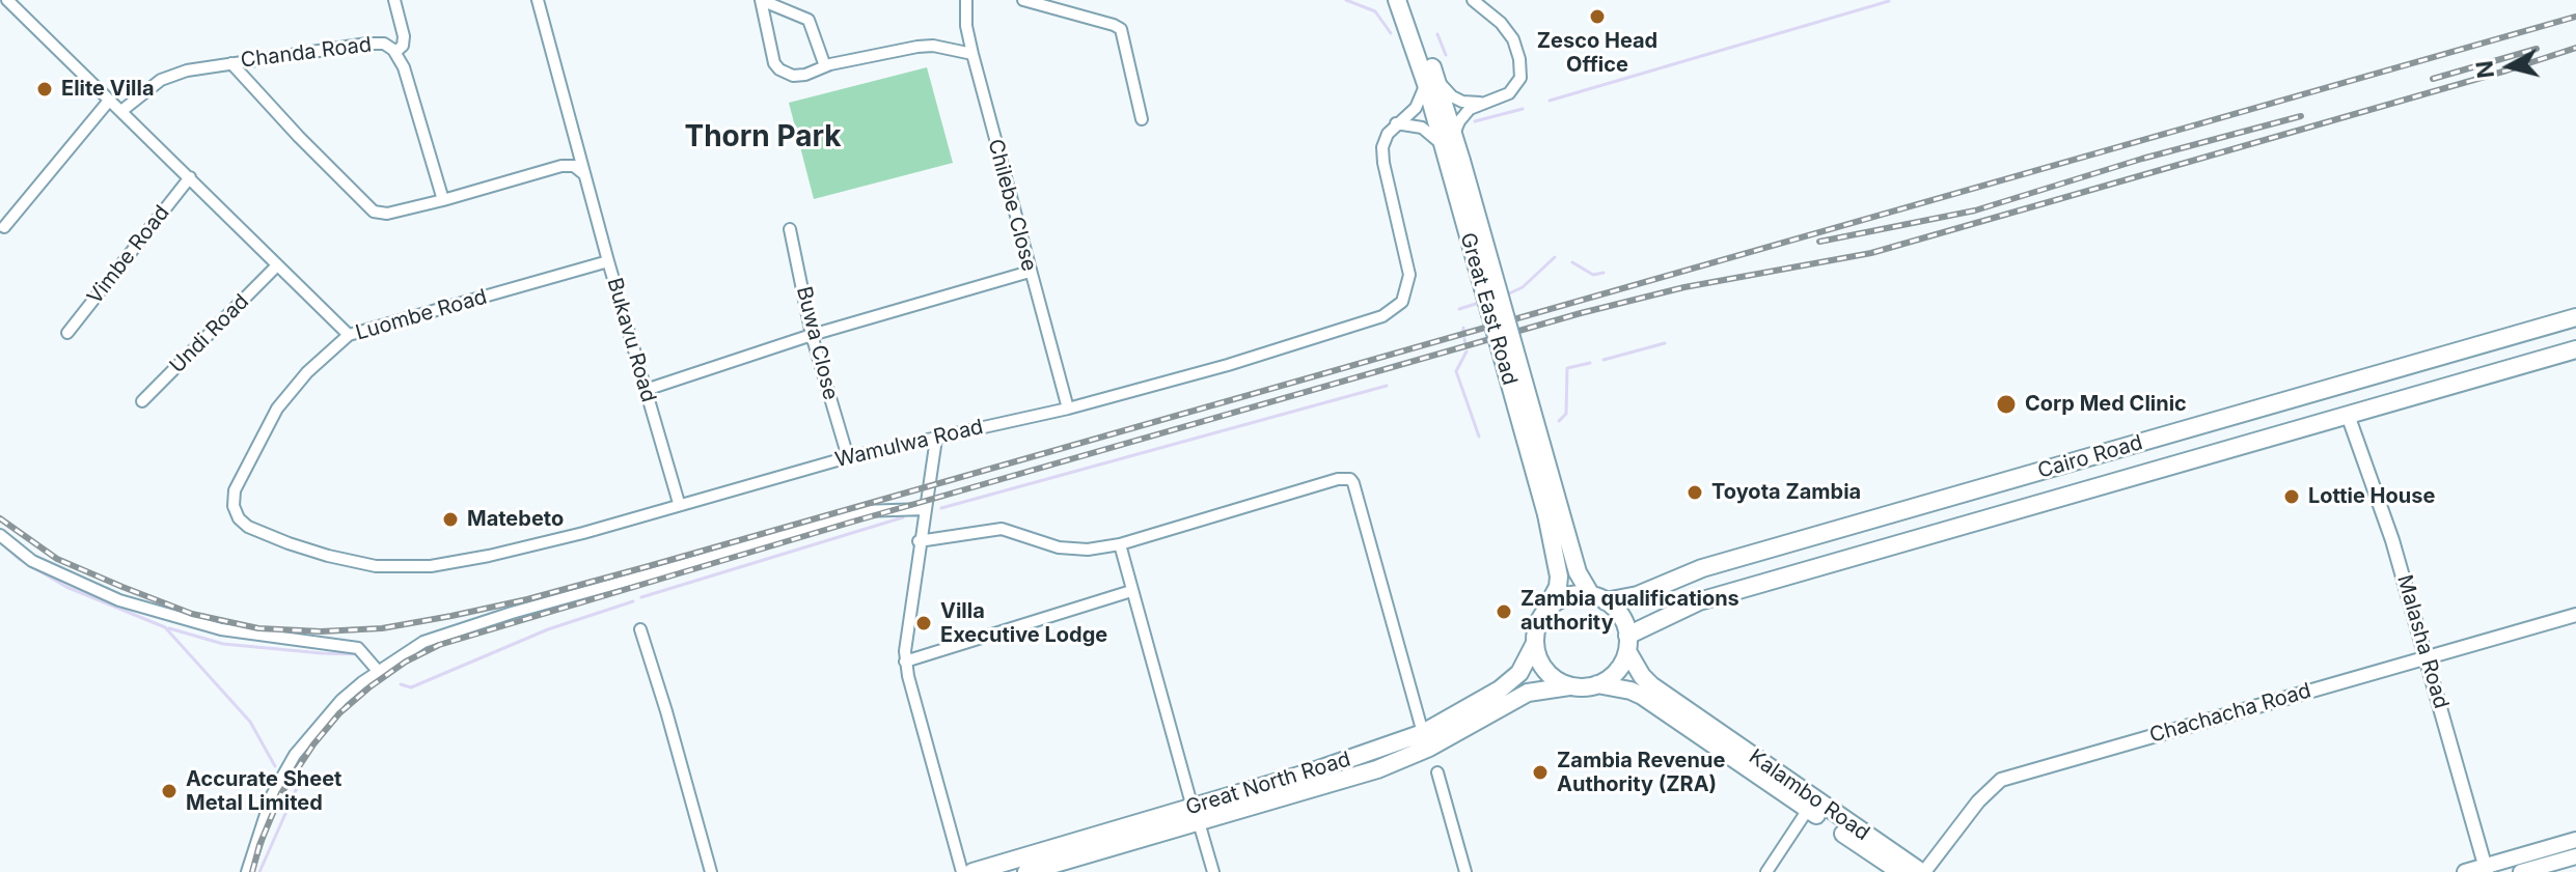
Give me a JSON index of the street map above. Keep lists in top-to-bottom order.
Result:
{
  "streets": {
    "main road": [
      "Great East Road",
      "Cairo Road",
      "Great North Road",
      "Kalambo Road"
    ],
    "street": [
      "Chanda Road",
      "Chilebe Close",
      "Vimbe Road",
      "Luombe Road",
      "Undi Road",
      "Bukavu Road",
      "Buwa Close",
      "Wamulwa Road",
      "Malasha Road",
      "Chachacha Road"
    ]
  },
  "crossings": [
    ["Chilebe Close", "Wamulwa Road"],
    ["Great East Road", "Wamulwa Road"],
    ["Great East Road", "Cairo Road"],
    ["Great East Road", "Great North Road"],
    ["Great East Road", "Kalambo Road"],
    ["Luombe Road", "Bukavu Road"],
    ["Luombe Road", "Wamulwa Road"],
    ["Bukavu Road", "Wamulwa Road"],
    ["Buwa Close", "Wamulwa Road"],
    ["Cairo Road", "Malasha Road"],
    ["Cairo Road", "Great North Road"],
    ["Cairo Road", "Kalambo Road"],
    ["Malasha Road", "Chachacha Road"],
    ["Chachacha Road", "Kalambo Road"],
    ["Great North Road", "Kalambo Road"]
  ],
  "districts": ["Thorn Park"],
  "places": [
    "Zesco Head Office",
    "Elite Villa",
    "Corp Med Clinic",
    "Toyota Zambia",
    "Lottie House",
    "Matebeto",
    "Zambia qualifications authority",
    "Villa Executive Lodge",
    "Zambia Revenue Authority (ZRA)",
    "Accurate Sheet Metal Limited"
  ],
  "north": "left"
}
